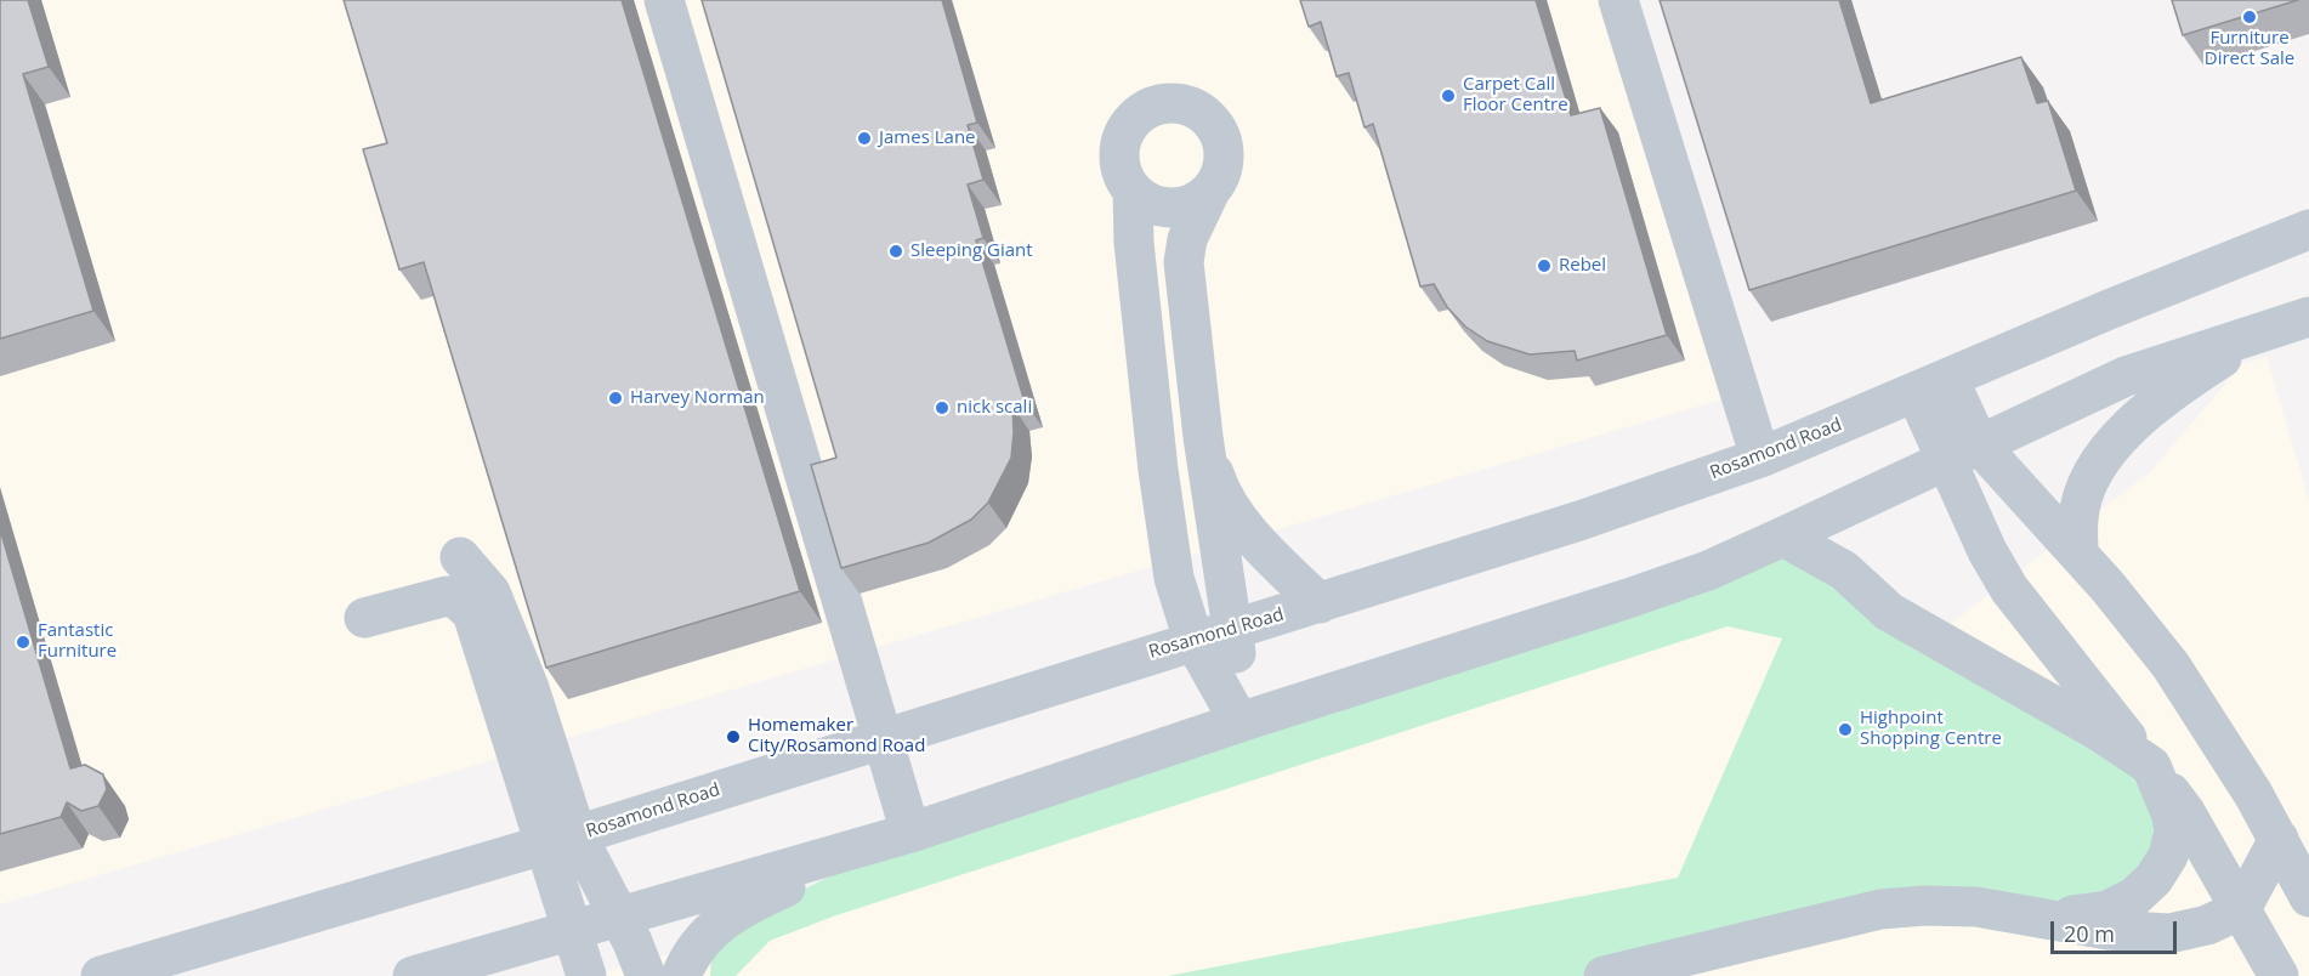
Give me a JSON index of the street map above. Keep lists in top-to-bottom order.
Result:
{
  "streets": {
    "street": ["Rosamond Road"]
  },
  "places": [
    "Furniture Direct Sale",
    "Carpet Call Floor Centre",
    "James Lane",
    "Sleeping Giant",
    "Rebel",
    "Harvey Norman",
    "nick scali",
    "Fantastic Furniture",
    "Highpoint Shopping Centre",
    "Homemaker City/Rosamond Road"
  ],
  "scale_bar": "20 m"
}
